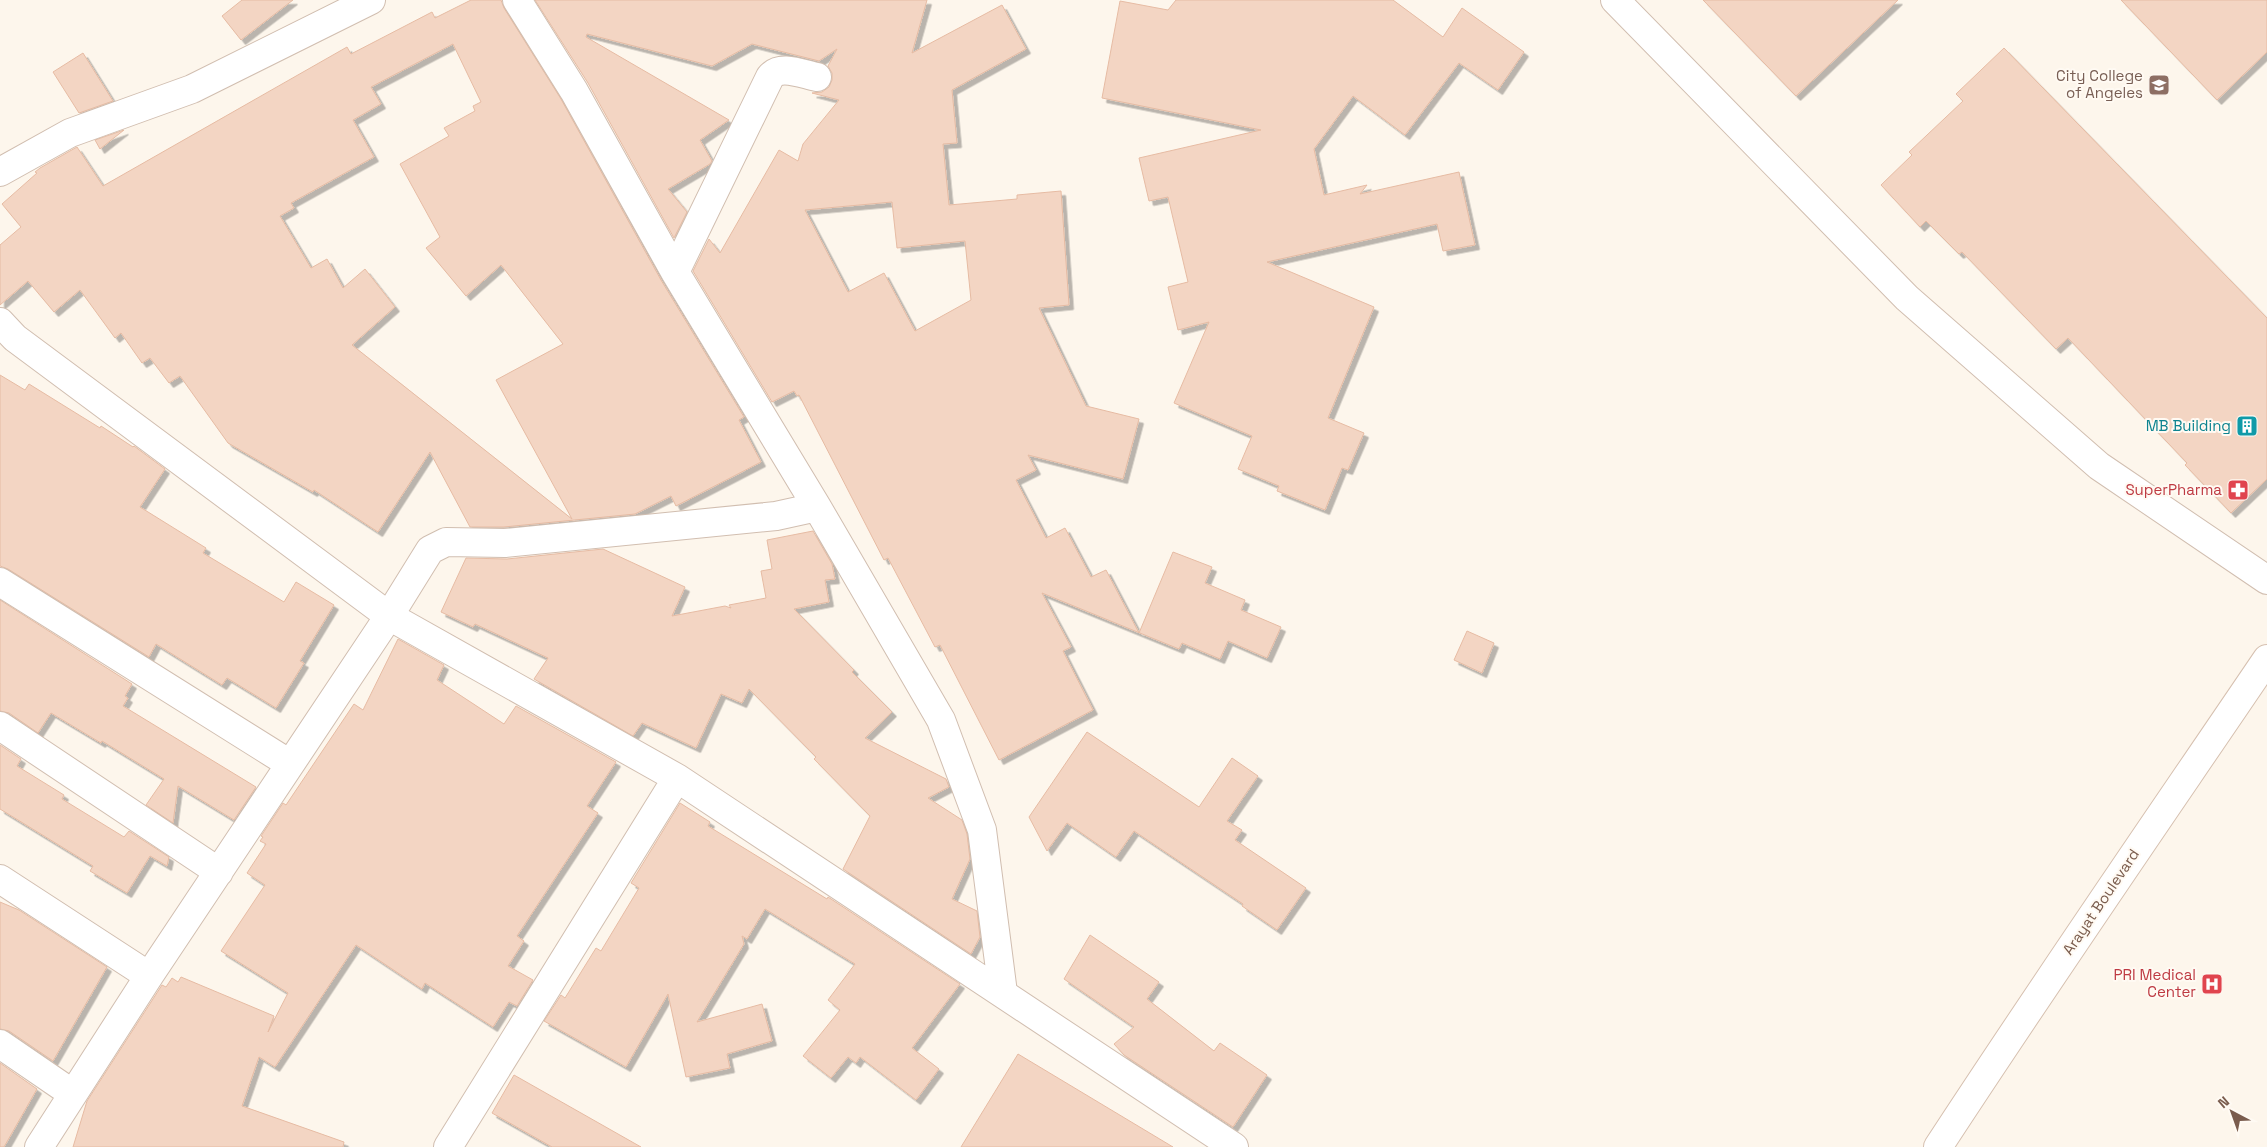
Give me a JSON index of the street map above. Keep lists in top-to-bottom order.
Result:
{
  "streets": {
    "street": ["Arayat Boulevard"]
  },
  "places": {
    "school or university": ["City College of Angeles"],
    "building": ["MB Building"],
    "pharmacy": ["SuperPharma"],
    "hospital": ["PRI Medical Center"]
  },
  "north": "top left"
}
